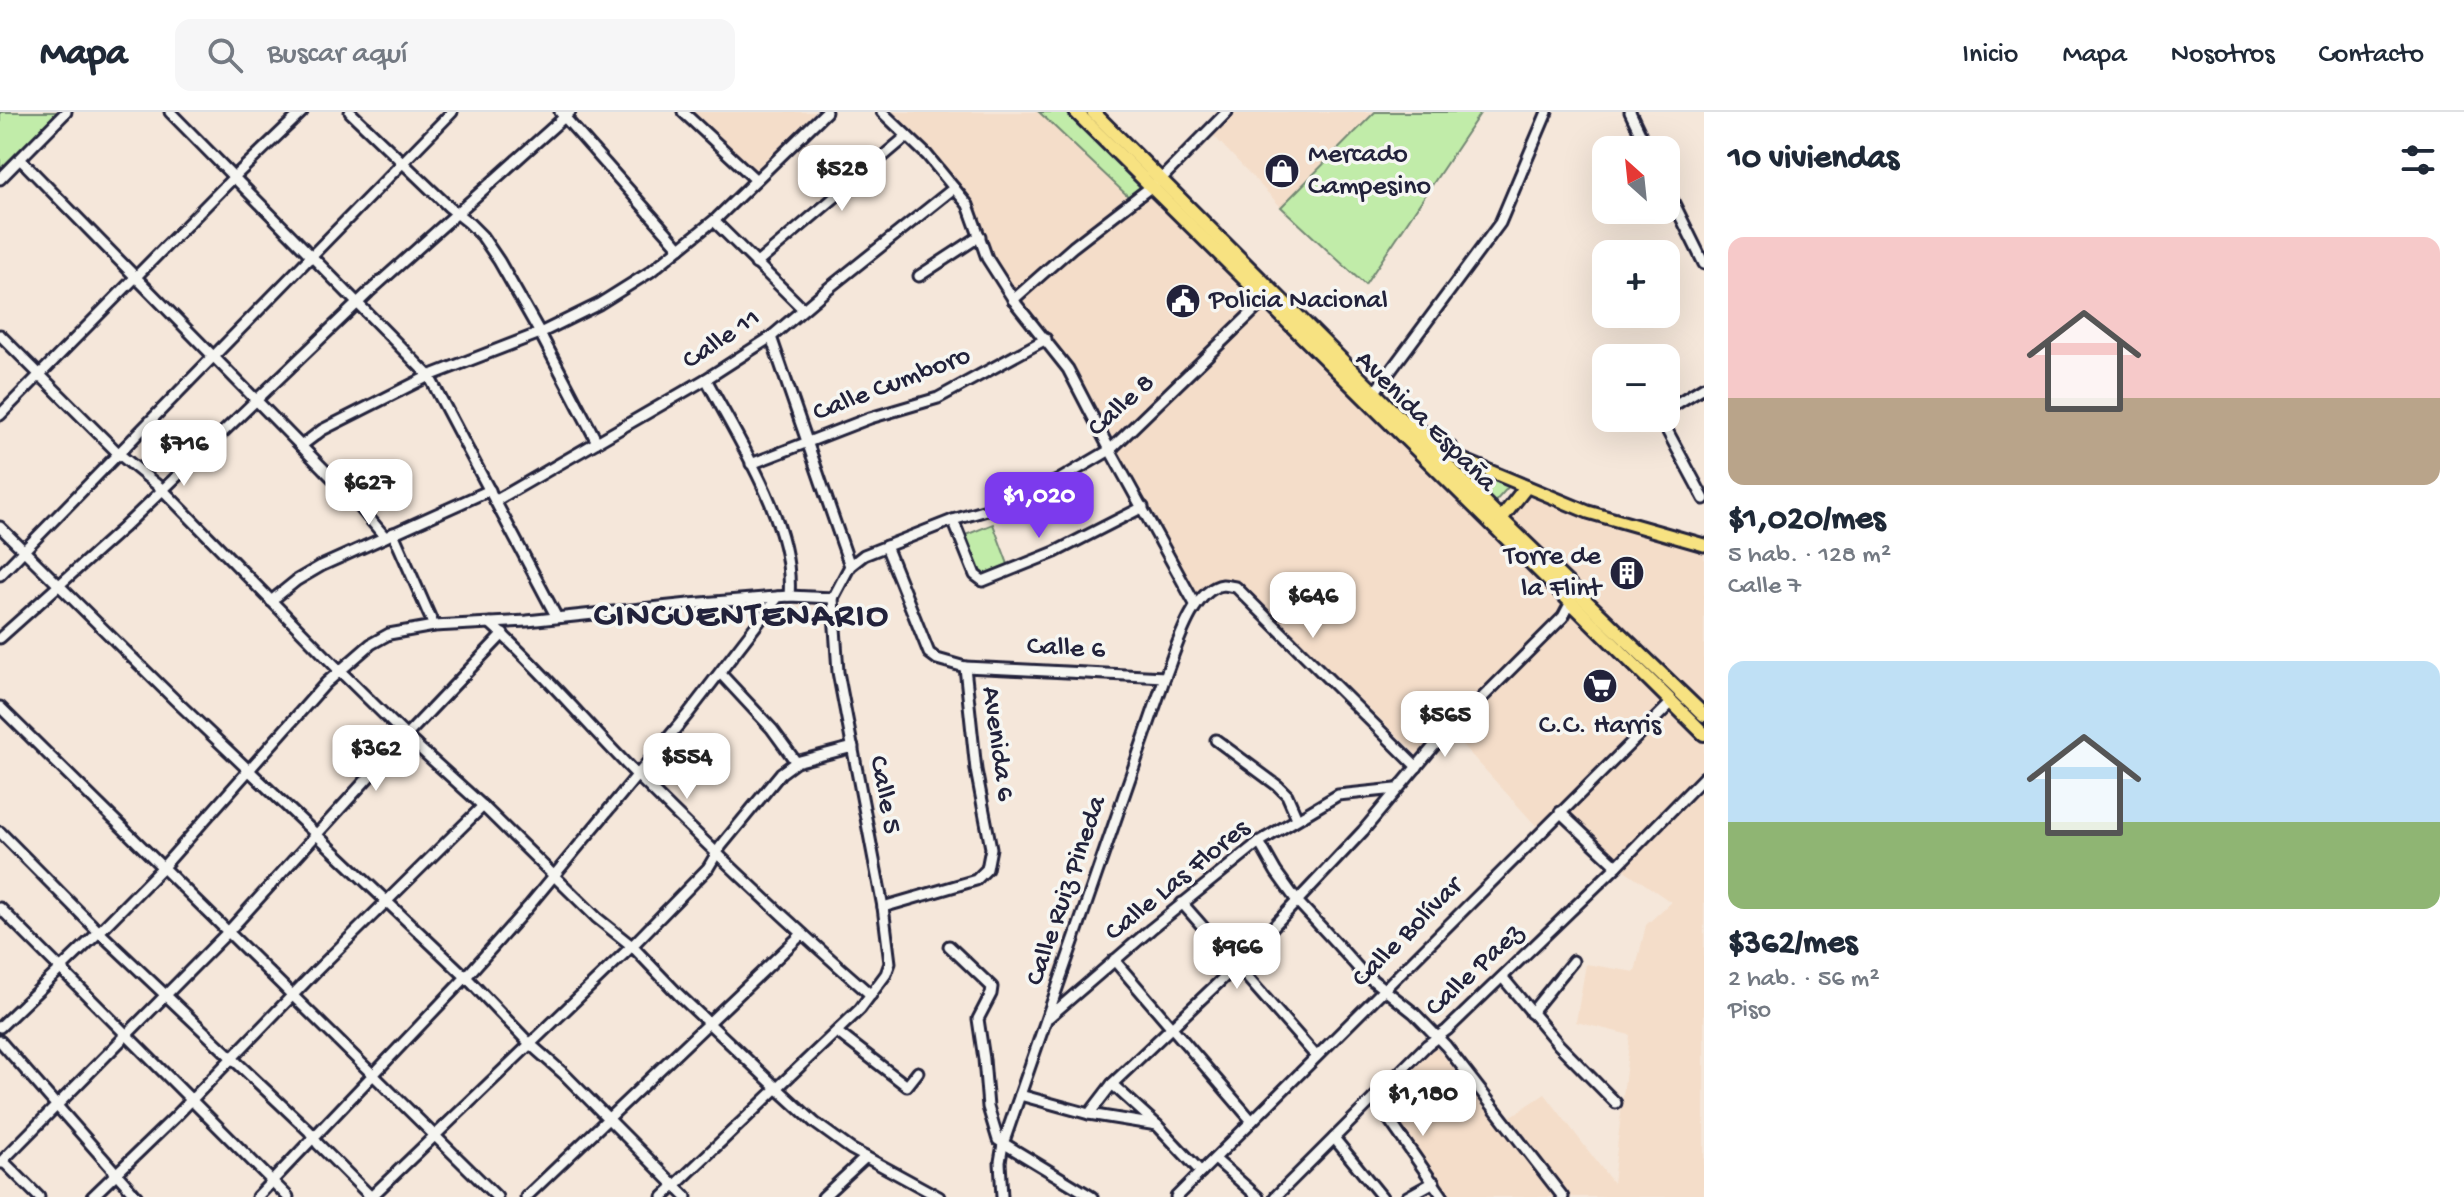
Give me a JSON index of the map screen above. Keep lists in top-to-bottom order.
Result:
{
  "streets": {
    "highway": ["Avenida España"],
    "street": [
      "Calle 11",
      "Calle Cumboro",
      "Calle 8",
      "Calle 6",
      "Avenida 6",
      "Calle 5",
      "Calle Las Flores",
      "Calle Ruiz Pineda",
      "Calle Bolívar",
      "Calle Paez"
    ]
  },
  "crossings": [
    ["Calle 8", "Avenida España"],
    ["Calle 8", "Avenida 6"],
    ["Avenida España", "Calle Bolívar"],
    ["Calle 6", "Avenida 6"],
    ["Calle 6", "Calle Ruiz Pineda"],
    ["Avenida 6", "Calle 5"],
    ["Calle Las Flores", "Calle Ruiz Pineda"]
  ],
  "districts": ["CINCUENTENARIO"],
  "places": {
    "shop": ["Mercado Campesino"],
    "public building": ["Policia Nacional"],
    "building": ["Torre de la Flint"],
    "supermarket": ["C.C. Harris"]
  },
  "north": "top left",
  "page": {
    "header": "Mapa",
    "search": "Buscar aquí",
    "nav": [
      "Inicio",
      "Mapa",
      "Nosotros",
      "Contacto"
    ],
    "heading": "10 viviendas",
    "map_buttons": ["+", "−"],
    "price": [
      "$528",
      "$716",
      "$627",
      "$1,020",
      "$646",
      "$565",
      "$362",
      "$554",
      "$966",
      "$1,180"
    ],
    "list": [
      {
        "name": "$1,020/mes",
        "note": "5 hab. · 128 m² · Calle 7"
      },
      {
        "name": "$362/mes",
        "note": "2 hab. · 56 m² · Piso"
      }
    ]
  }
}
